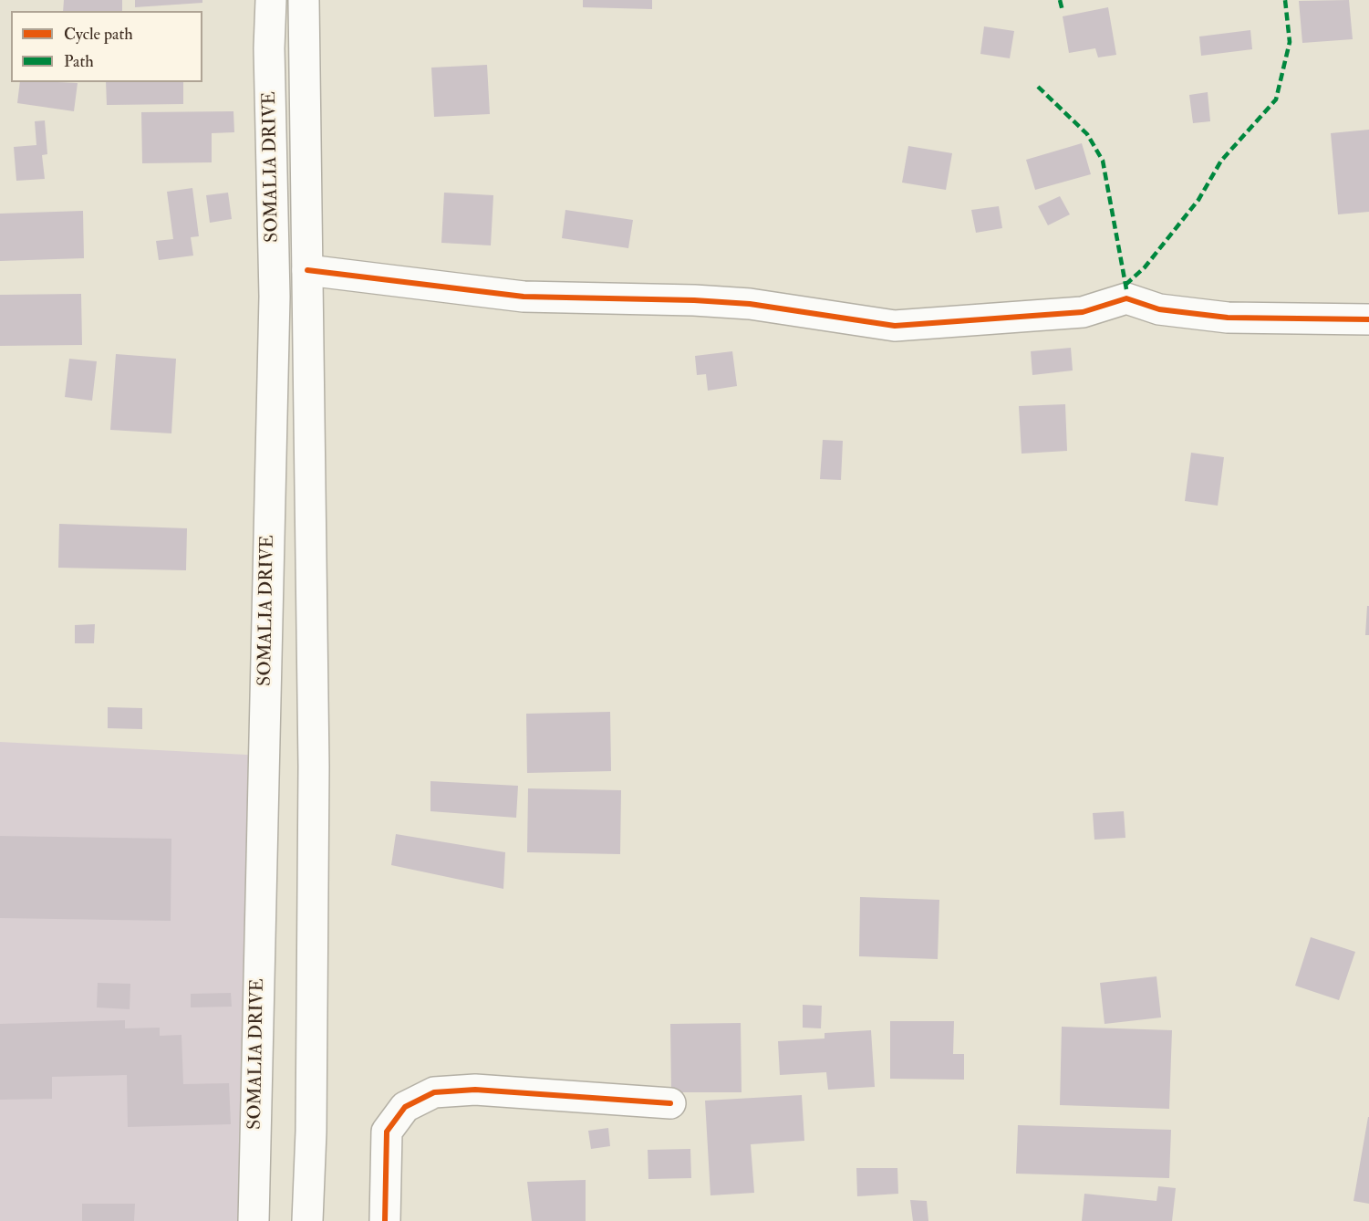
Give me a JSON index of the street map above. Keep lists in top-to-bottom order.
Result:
{
  "streets": {
    "main road": ["SOMALIA DRIVE"]
  },
  "legend": ["Cycle path", "Path"]
}
